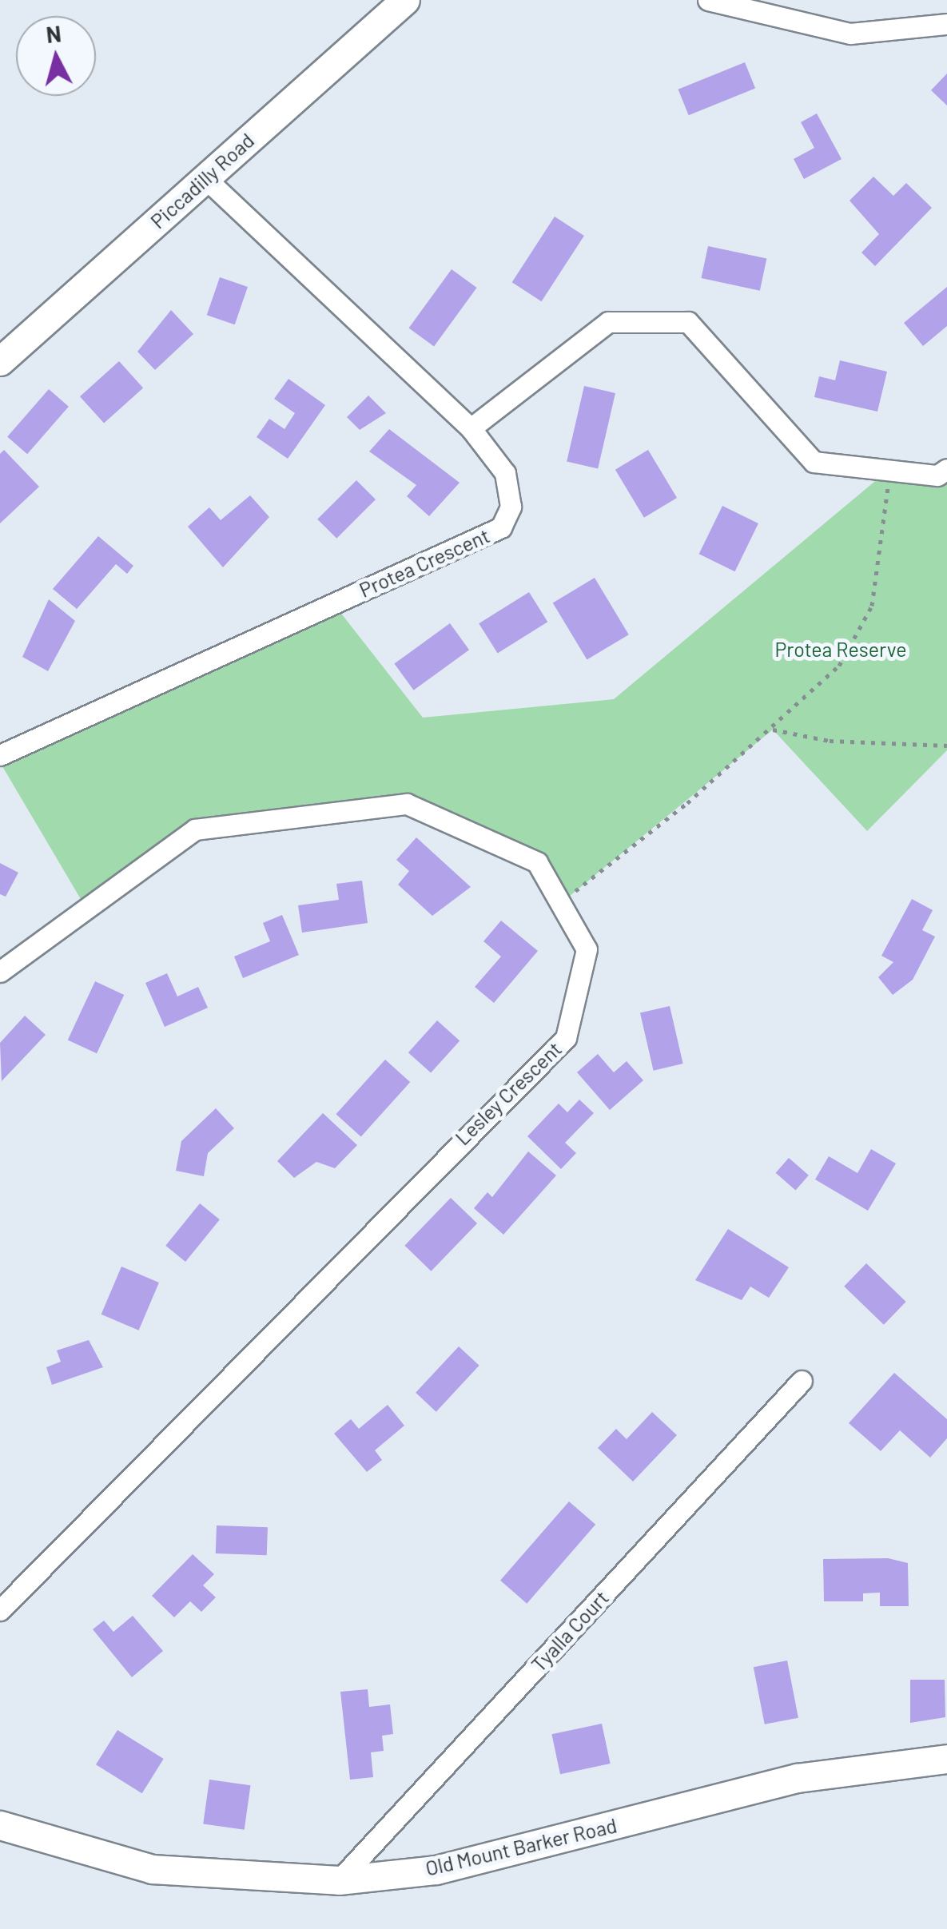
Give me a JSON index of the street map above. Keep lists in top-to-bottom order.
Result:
{
  "streets": {
    "main road": ["Piccadilly Road", "Old Mount Barker Road"],
    "street": ["Protea Crescent", "Lesley Crescent", "Tyalla Court"]
  },
  "crossings": [
    ["Piccadilly Road", "Protea Crescent"],
    ["Tyalla Court", "Old Mount Barker Road"]
  ],
  "parks": ["Protea Reserve"],
  "north": "top"
}
